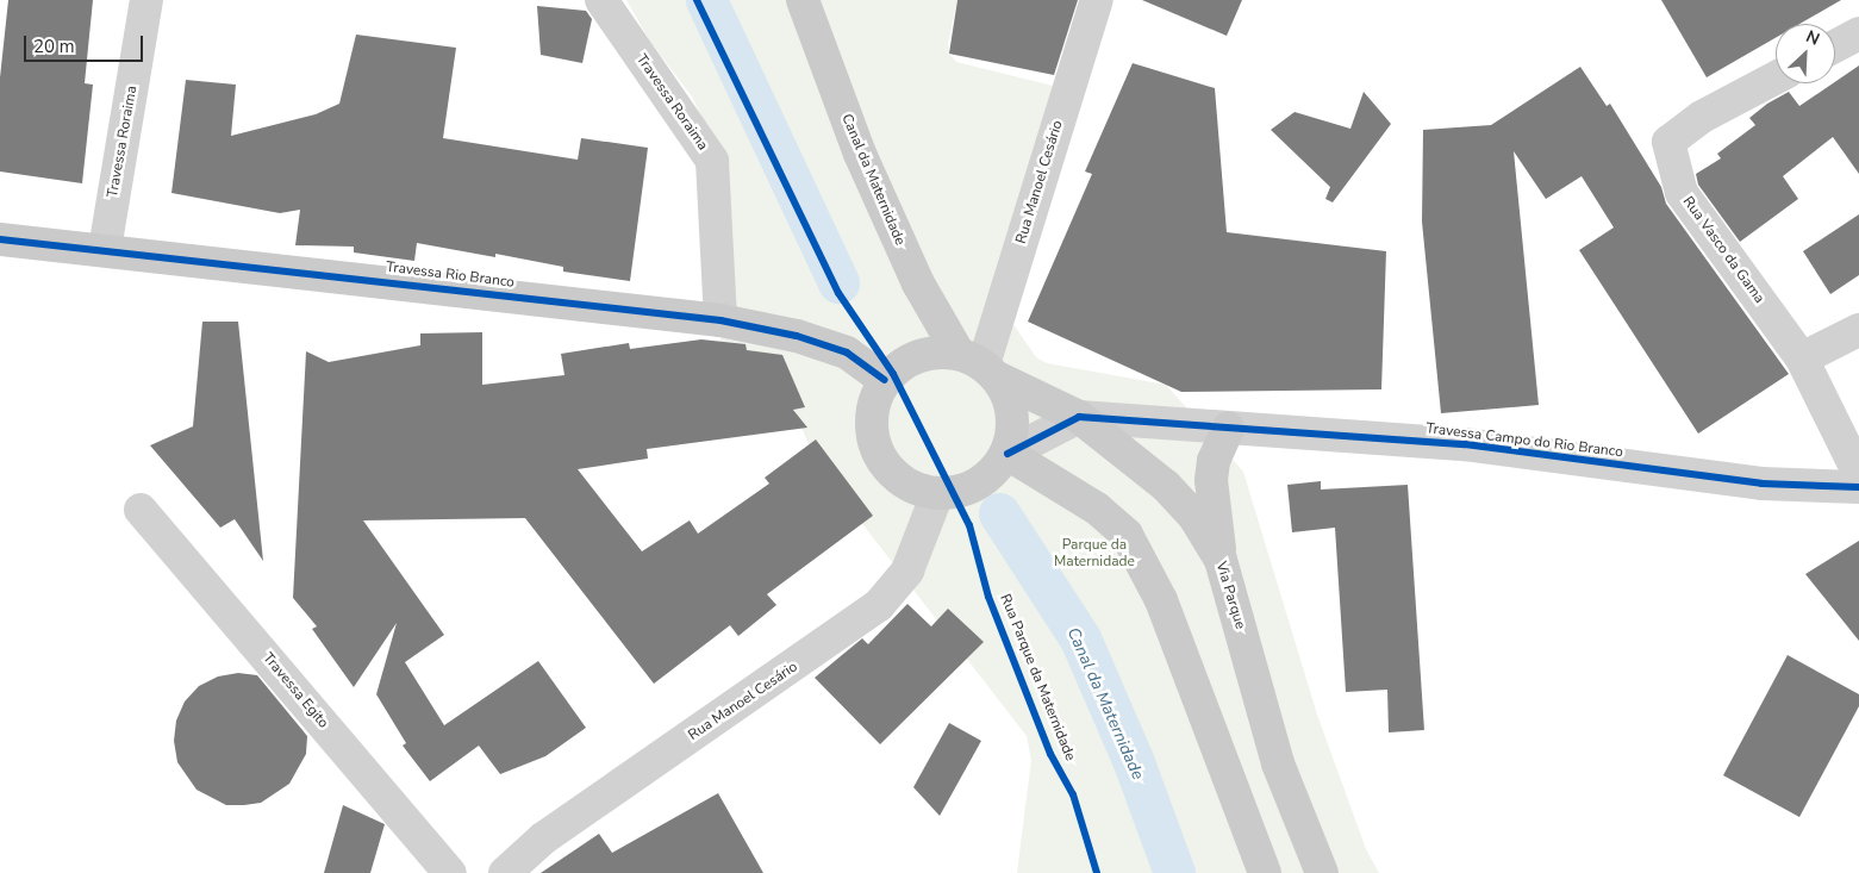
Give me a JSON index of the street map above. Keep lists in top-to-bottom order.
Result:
{
  "streets": {
    "street": [
      "Travessa Roraima",
      "Canal da Maternidade",
      "Rua Manoel Cesário",
      "Rua Vasco da Gama",
      "Travessa Rio Branco",
      "Travessa Campo do Rio Branco",
      "Via Parque",
      "Travessa Egito"
    ],
    "cycle path": ["Rua Parque da Maternidade"]
  },
  "crossings": [
    ["Travessa Roraima", "Travessa Rio Branco"],
    ["Canal da Maternidade", "Rua Manoel Cesário"],
    ["Canal da Maternidade", "Travessa Rio Branco"],
    ["Canal da Maternidade", "Via Parque"],
    ["Rua Manoel Cesário", "Travessa Rio Branco"],
    ["Rua Manoel Cesário", "Via Parque"],
    ["Travessa Rio Branco", "Via Parque"],
    ["Travessa Campo do Rio Branco", "Via Parque"]
  ],
  "water": ["Canal da Maternidade"],
  "parks": ["Parque da Maternidade"],
  "scale_bar": "20 m",
  "north": "top right"
}
